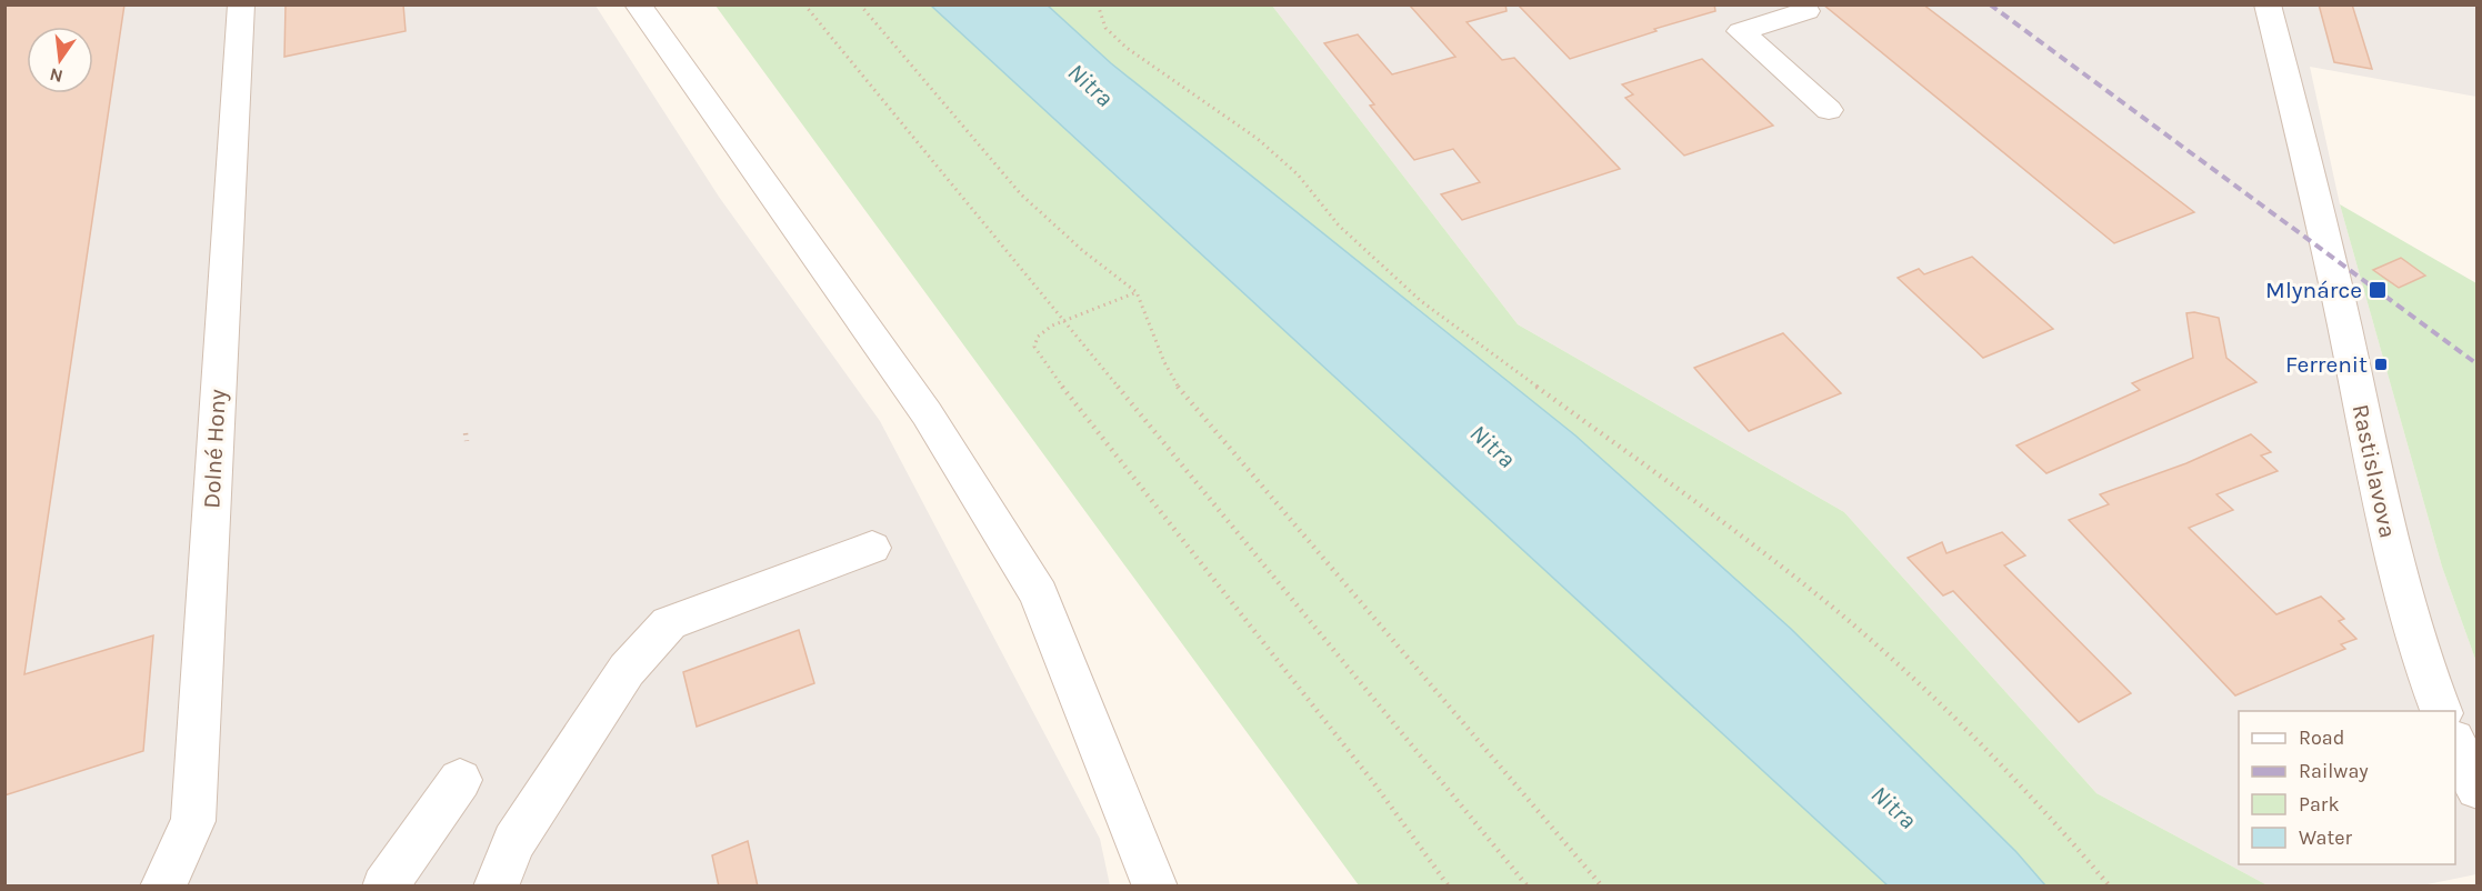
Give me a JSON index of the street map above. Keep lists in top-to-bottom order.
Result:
{
  "streets": {
    "street": ["Dolné Hony", "Rastislavova"]
  },
  "water": ["Nitra"],
  "places": {
    "transit": ["Mlynárce", "Ferrenit"]
  },
  "legend": [
    "Road",
    "Railway",
    "Park",
    "Water"
  ],
  "north": "bottom"
}
